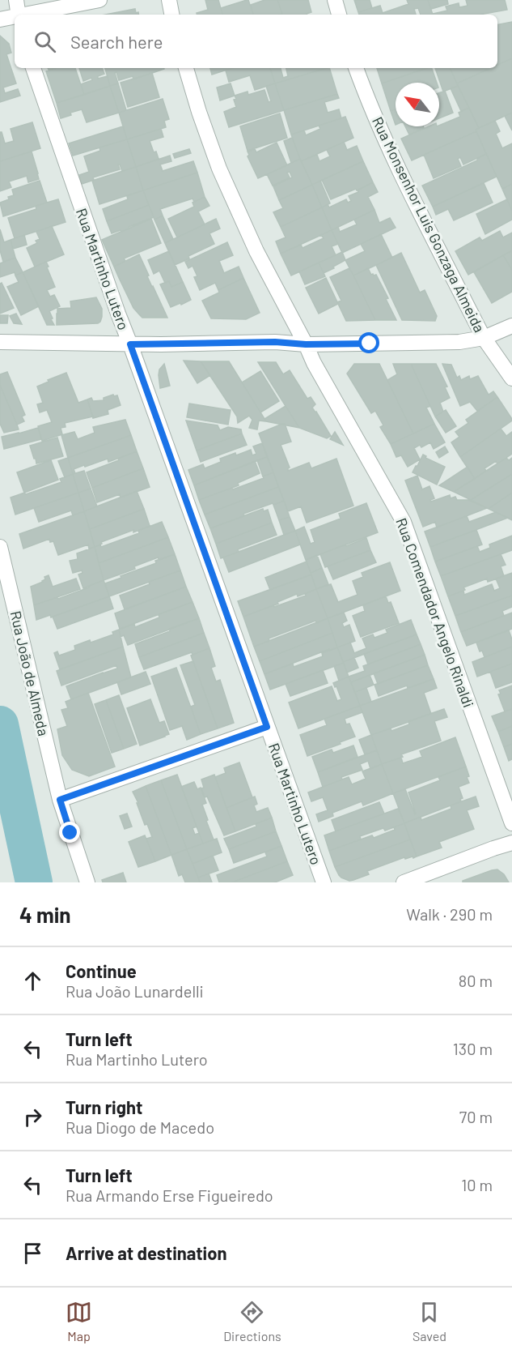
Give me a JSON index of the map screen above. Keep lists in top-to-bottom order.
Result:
{
  "streets": {
    "street": [
      "Rua Monsenhor Luis Gonzaga Almeida",
      "Rua Martinho Lutero",
      "Rua Comendador Angelo Rinaldi",
      "Rua João de Almeda"
    ]
  },
  "north": "top left",
  "page": {
    "search": "Search here",
    "heading": ["4 min", "Walk · 290 m"],
    "list": [
      ["Continue", "Rua João Lunardelli", "80 m"],
      ["Turn left", "Rua Martinho Lutero", "130 m"],
      ["Turn right", "Rua Diogo de Macedo", "70 m"],
      ["Turn left", "Rua Armando Erse Figueiredo", "10 m"],
      "Arrive at destination"
    ],
    "nav": ["Map", "Directions", "Saved"]
  }
}
